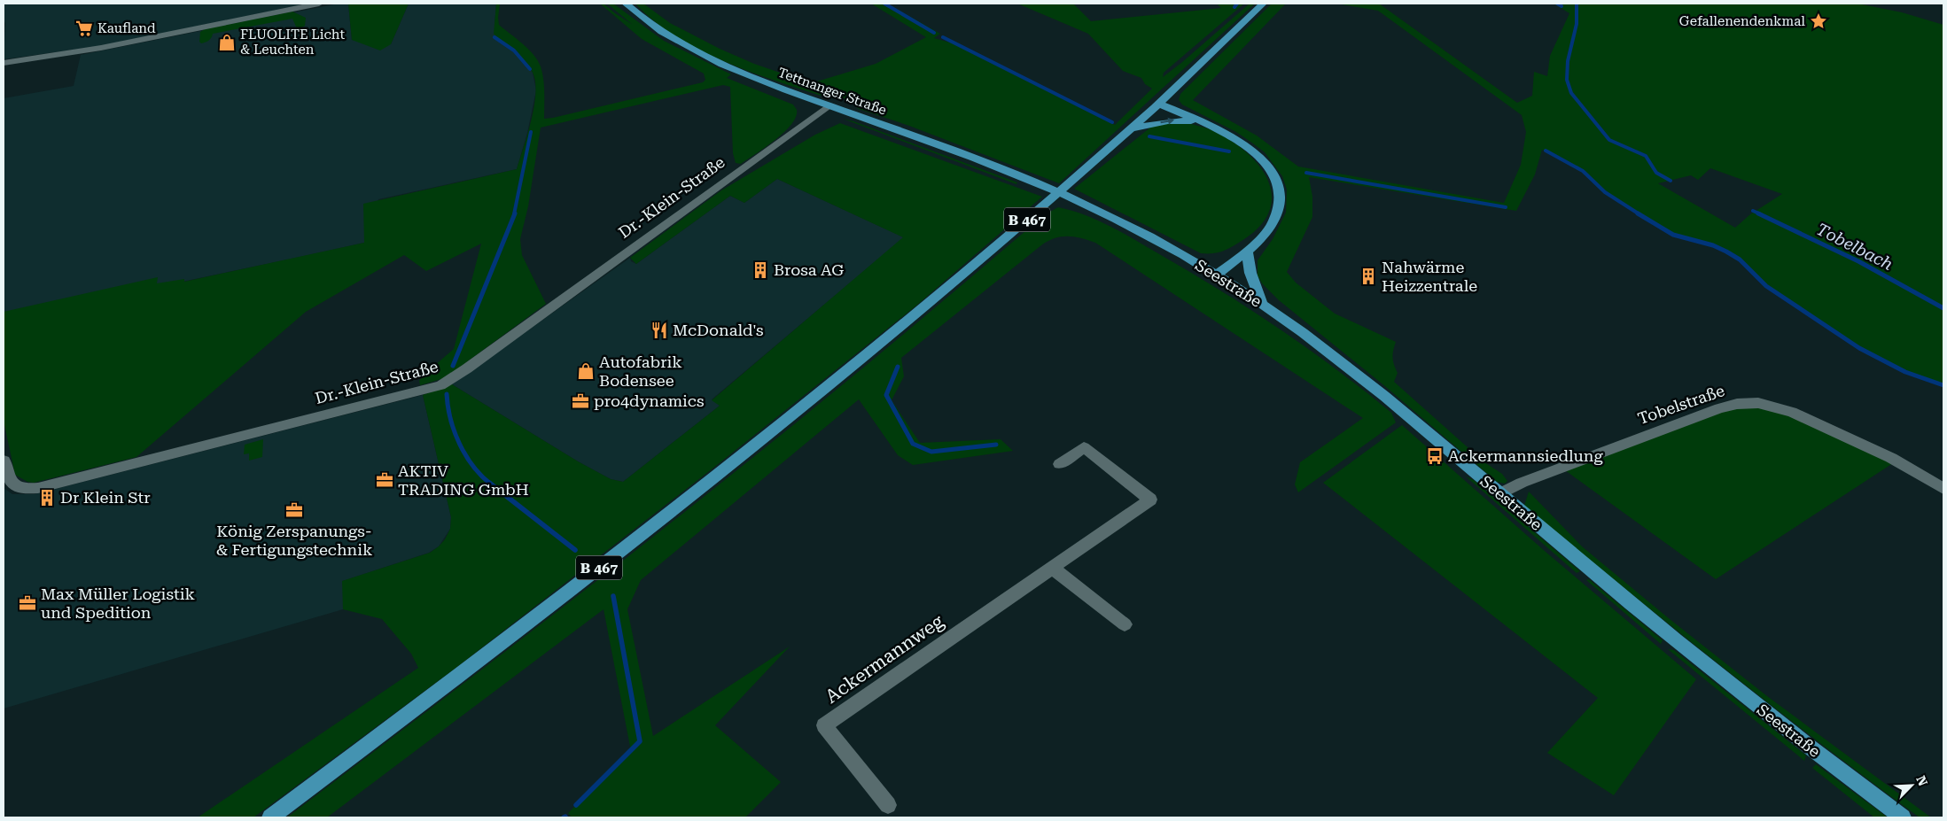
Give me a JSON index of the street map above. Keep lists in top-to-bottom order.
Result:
{
  "streets": {
    "main road": ["Tettnanger Straße", "B 467", "Seestraße"],
    "street": ["Dr.-Klein-Straße", "Tobelstraße", "Ackermannweg"]
  },
  "crossings": [
    ["Tettnanger Straße", "Dr.-Klein-Straße"],
    ["Tettnanger Straße", "Seestraße"],
    ["Seestraße", "Tobelstraße"]
  ],
  "water": ["Tobelbach"],
  "places": {
    "place": ["Gefallenendenkmal"],
    "supermarket": ["Kaufland"],
    "shop": ["FLUOLITE Licht & Leuchten", "Autofabrik Bodensee"],
    "building": ["Brosa AG", "Nahwärme Heizzentrale", "Dr Klein Str"],
    "restaurant": ["McDonald's"],
    "office": [
      "pro4dynamics",
      "AKTIV TRADING GmbH",
      "König Zerspanungs- & Fertigungstechnik",
      "Max Müller Logistik und Spedition"
    ],
    "bus stop": ["Ackermannsiedlung"]
  },
  "north": "top right"
}
